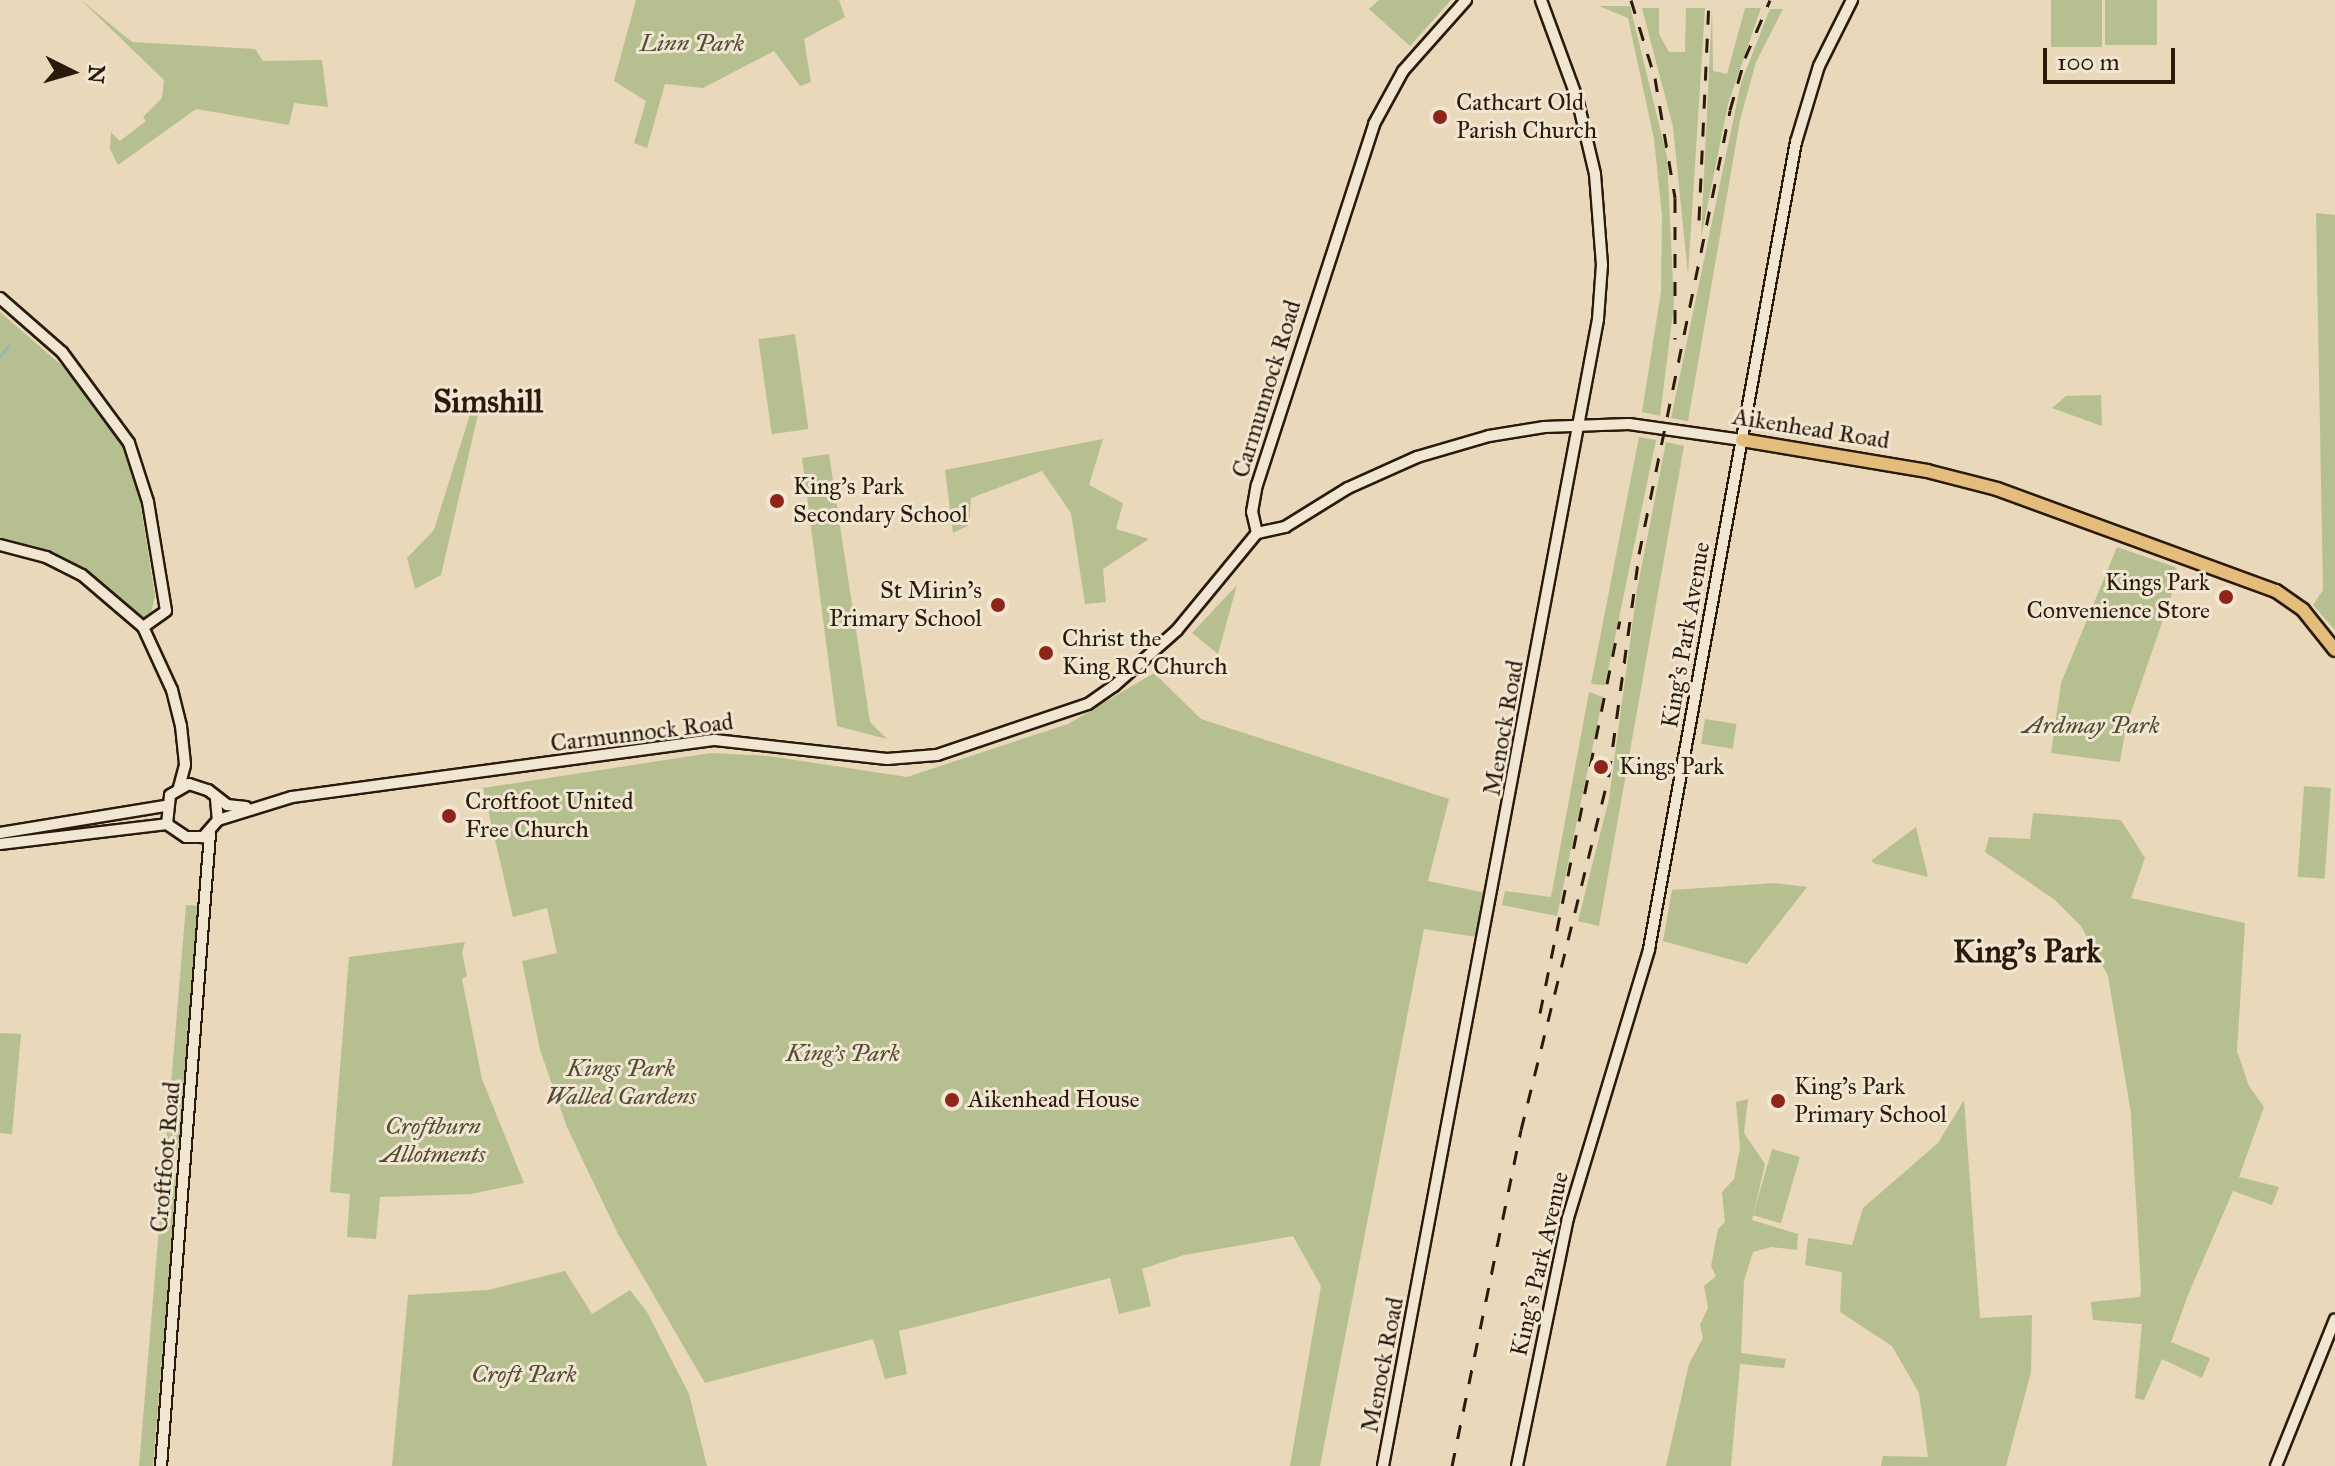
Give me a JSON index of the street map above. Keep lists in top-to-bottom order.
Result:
{
  "streets": {
    "main road": [
      "Carmunnock Road",
      "Aikenhead Road",
      "King's Park Avenue",
      "Menock Road",
      "Croftfoot Road"
    ]
  },
  "crossings": [
    ["Carmunnock Road", "Aikenhead Road"],
    ["Aikenhead Road", "King's Park Avenue"],
    ["Aikenhead Road", "Menock Road"]
  ],
  "districts": ["Simshill", "King's Park"],
  "parks": [
    "Linn Park",
    "Ardmay Park",
    "King's Park",
    "Kings Park Walled Gardens",
    "Croftburn Allotments",
    "Croft Park"
  ],
  "places": [
    "Cathcart Old Parish Church",
    "King's Park Secondary School",
    "Kings Park Convenience Store",
    "St Mirin's Primary School",
    "Christ the King RC Church",
    "Kings Park",
    "Croftfoot United Free Church",
    "Aikenhead House",
    "King's Park Primary School"
  ],
  "scale_bar": "100 m",
  "north": "right"
}
